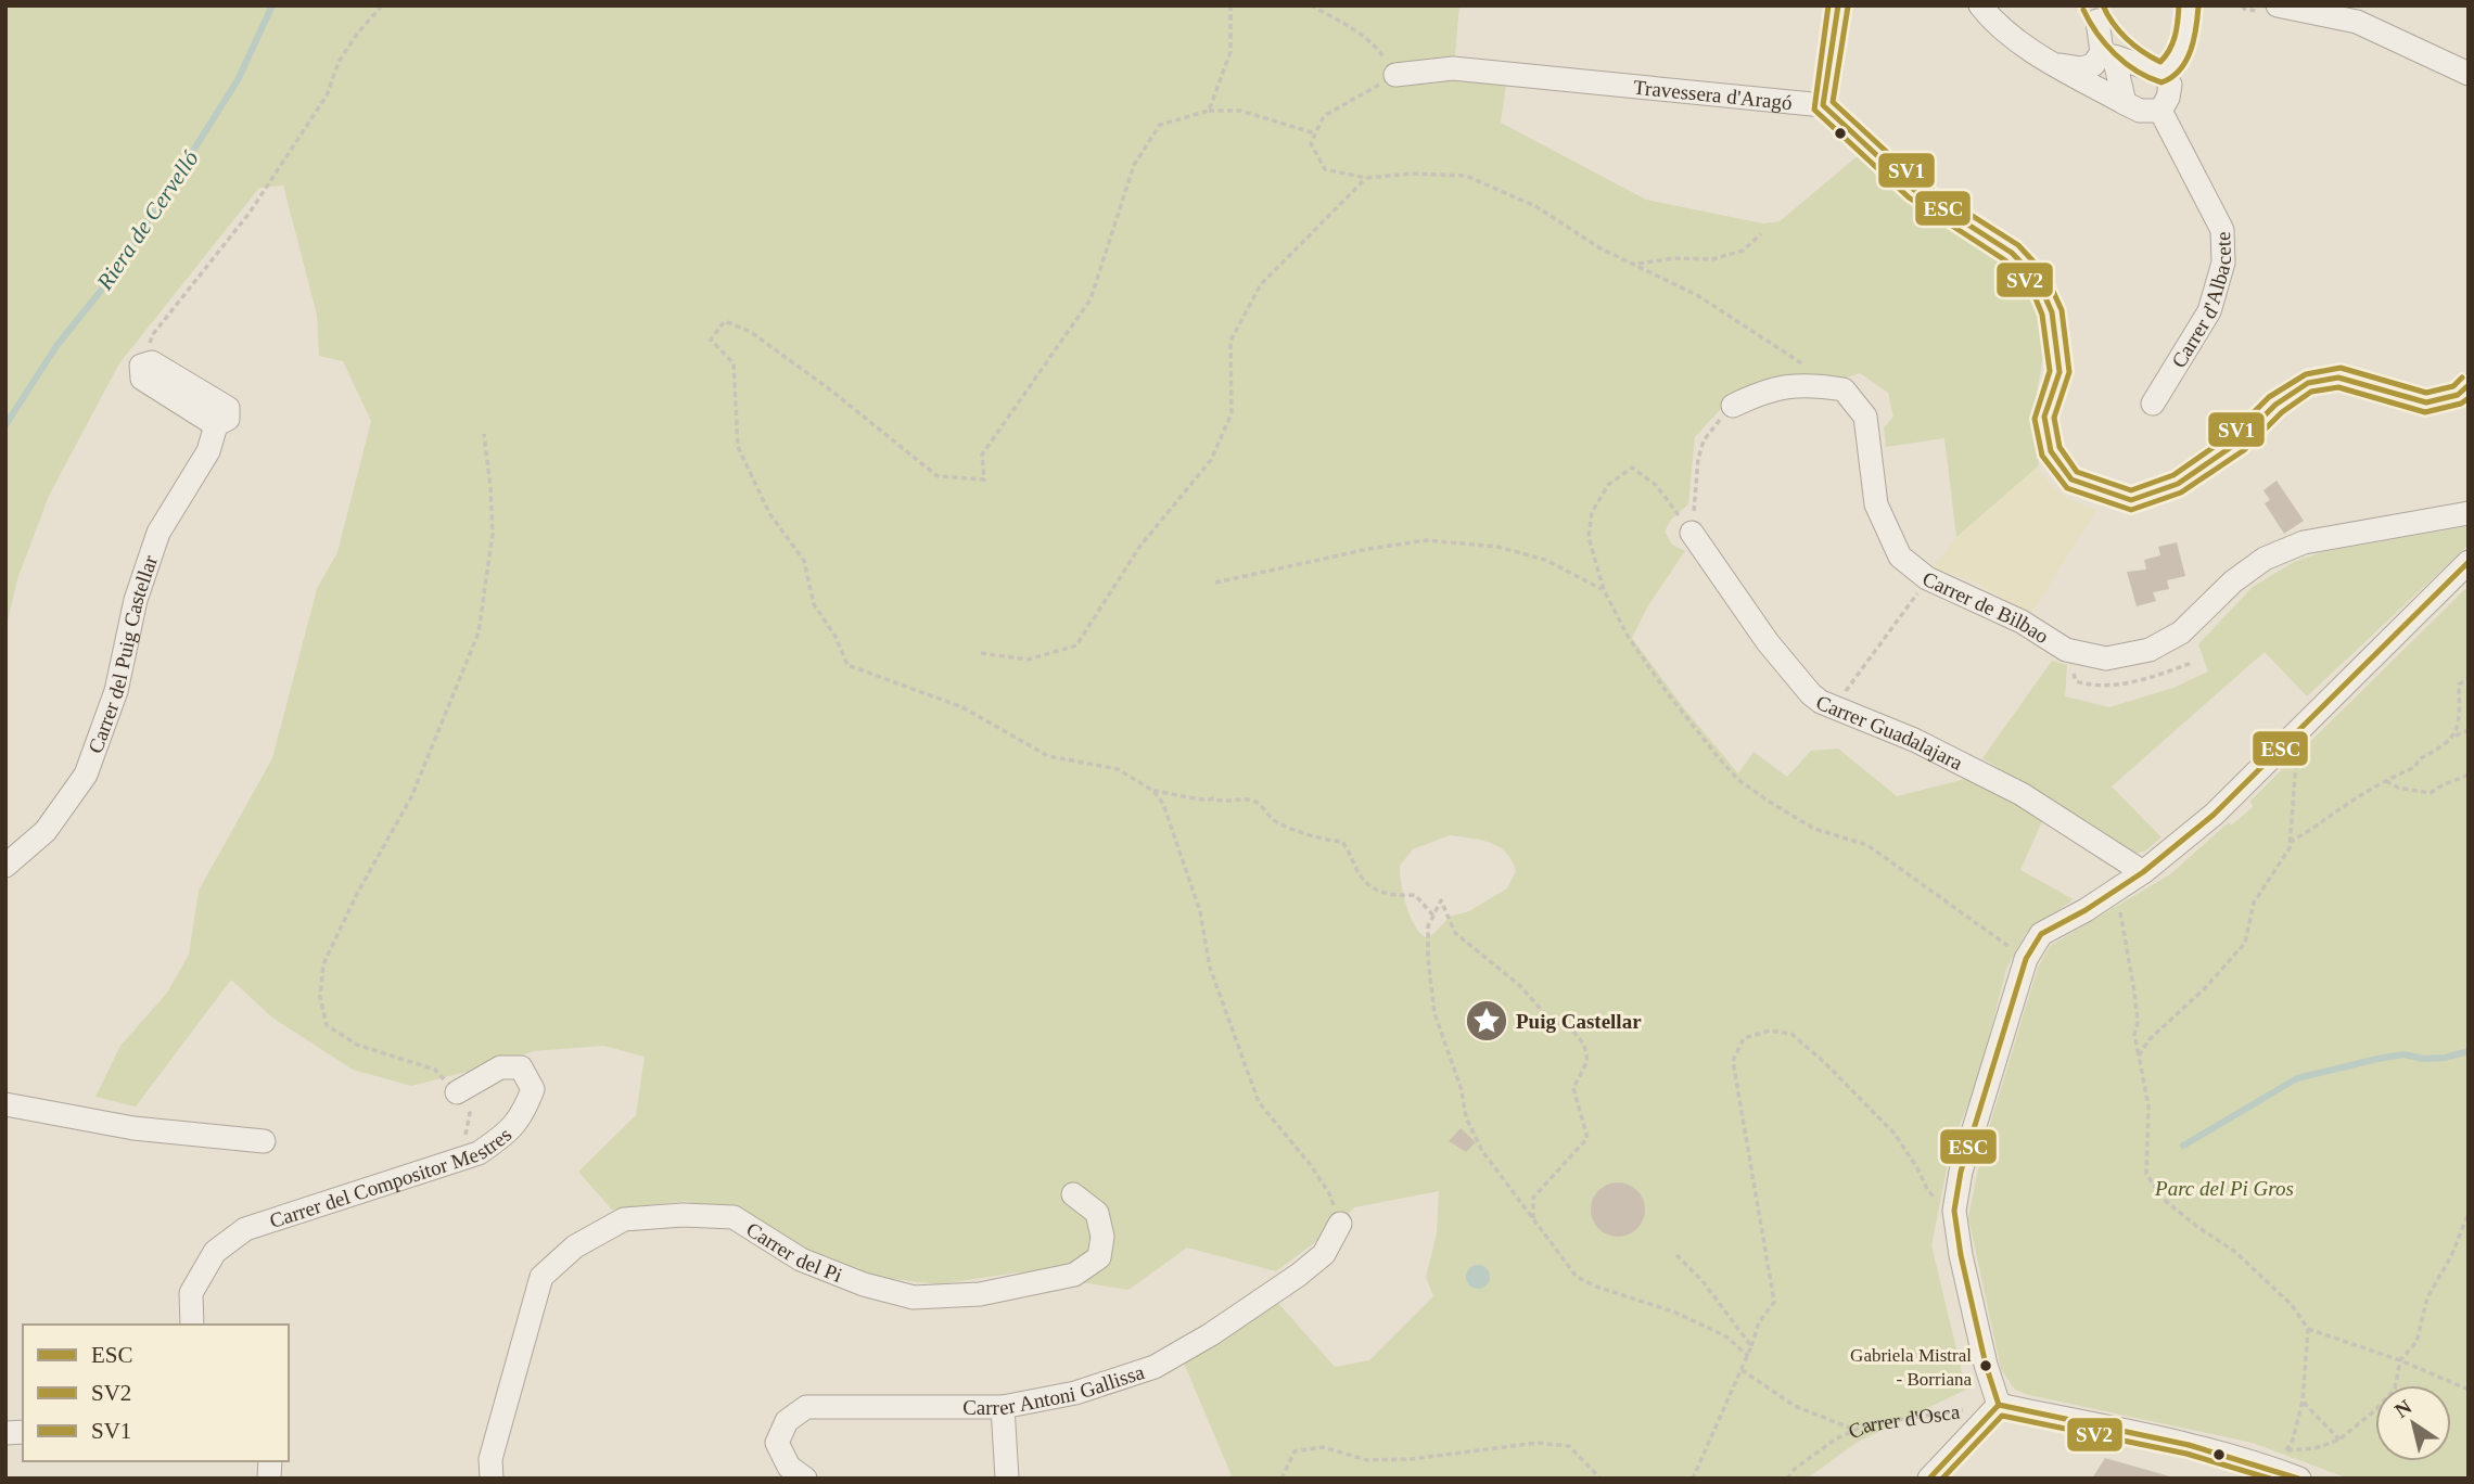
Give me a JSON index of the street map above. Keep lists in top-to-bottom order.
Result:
{
  "streets": {
    "street": [
      "Travessera d'Aragó",
      "Carrer d'Albacete",
      "Carrer de Bilbao",
      "Carrer del Puig Castellar",
      "Carrer Guadalajara",
      "Carrer del Compositor Mestres",
      "Carrer del Pi",
      "Carrer Antoni Gallissa"
    ],
    "path": ["Carrer d'Osca"]
  },
  "water": ["Riera de Cervelló"],
  "parks": ["Parc del Pi Gros"],
  "places": {
    "place": ["Puig Castellar"],
    "other": ["Gabriela Mistral - Borriana"]
  },
  "lines": ["transit line ESC", "transit line SV2", "transit line SV1"],
  "legend": ["ESC", "SV2", "SV1"],
  "north": "top left"
}
